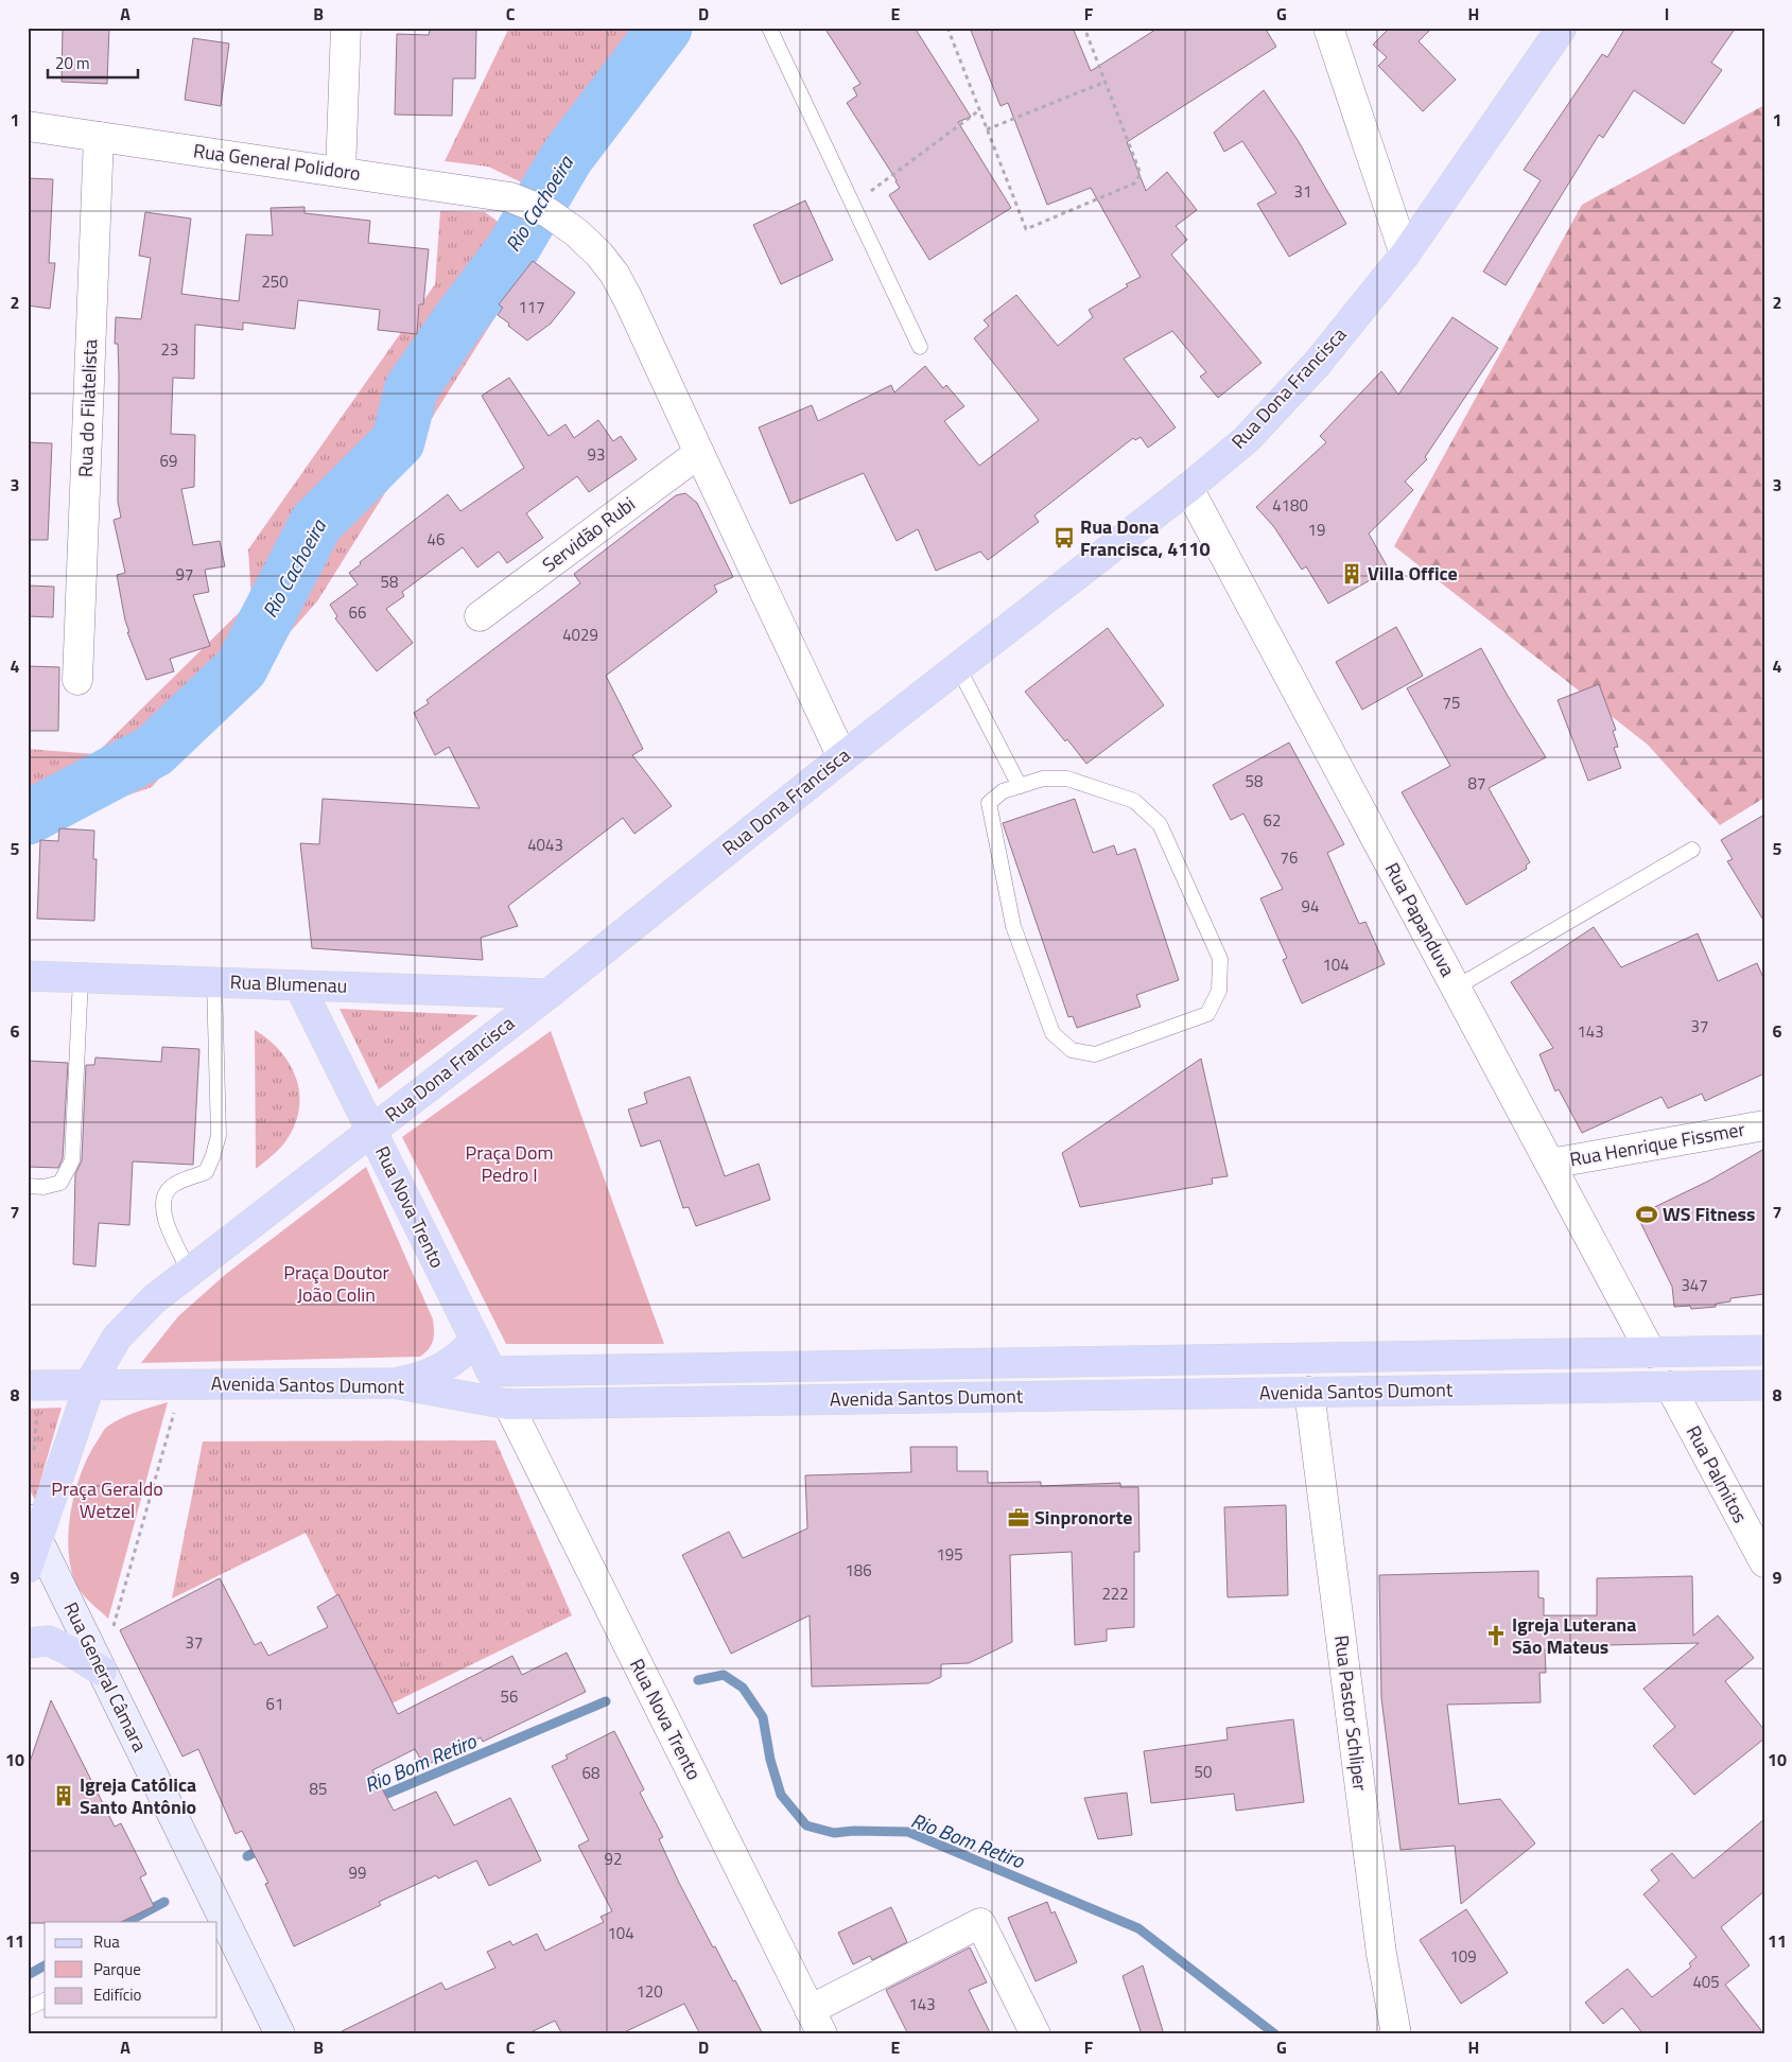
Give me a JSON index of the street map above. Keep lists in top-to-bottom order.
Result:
{
  "streets": {
    "main road": [
      "Rua Dona Francisca",
      "Rua Blumenau",
      "Rua Nova Trento",
      "Avenida Santos Dumont",
      "Rua General Câmara"
    ],
    "street": [
      "Rua General Polidoro",
      "Rua do Filatelista",
      "Servidão Rubi",
      "Rua Papanduva",
      "Rua Henrique Fissmer",
      "Rua Palmitos",
      "Rua Pastor Schliper"
    ]
  },
  "crossings": [
    ["Rua General Polidoro", "Rua do Filatelista"],
    ["Rua General Polidoro", "Servidão Rubi"],
    ["Rua Dona Francisca", "Rua Papanduva"],
    ["Rua Dona Francisca", "Rua Blumenau"],
    ["Rua Dona Francisca", "Rua Nova Trento"],
    ["Rua Dona Francisca", "Avenida Santos Dumont"],
    ["Rua Dona Francisca", "Rua General Câmara"],
    ["Rua Papanduva", "Rua Henrique Fissmer"],
    ["Rua Papanduva", "Avenida Santos Dumont"],
    ["Rua Blumenau", "Rua Nova Trento"],
    ["Rua Nova Trento", "Avenida Santos Dumont"],
    ["Avenida Santos Dumont", "Rua Palmitos"],
    ["Avenida Santos Dumont", "Rua Pastor Schliper"]
  ],
  "water": ["Rio Cachoeira", "Rio Bom Retiro"],
  "parks": ["Praça Dom Pedro I", "Praça Doutor João Colin", "Praça Geraldo Wetzel"],
  "places": {
    "bus stop": ["Rua Dona Francisca, 4110"],
    "building": ["Villa Office", "Igreja Católica Santo Antônio"],
    "sports": ["WS Fitness"],
    "office": ["Sinpronorte"],
    "church": ["Igreja Luterana São Mateus"]
  },
  "house_numbers": [
    "31",
    "250",
    "117",
    "23",
    "93",
    "69",
    "4180",
    "19",
    "46",
    "97",
    "58",
    "66",
    "4029",
    "75",
    "58",
    "87",
    "62",
    "4043",
    "76",
    "94",
    "104",
    "37",
    "143",
    "347",
    "195",
    "186",
    "222",
    "37",
    "56",
    "61",
    "50",
    "68",
    "85",
    "92",
    "99",
    "104",
    "109",
    "405",
    "120",
    "143"
  ],
  "legend": ["Rua", "Parque", "Edifício"],
  "scale_bar": "20 m",
  "grid": {
    "columns": [
      "A",
      "B",
      "C",
      "D",
      "E",
      "F",
      "G",
      "H",
      "I"
    ],
    "rows": [
      "1",
      "2",
      "3",
      "4",
      "5",
      "6",
      "7",
      "8",
      "9",
      "10",
      "11"
    ]
  }
}
